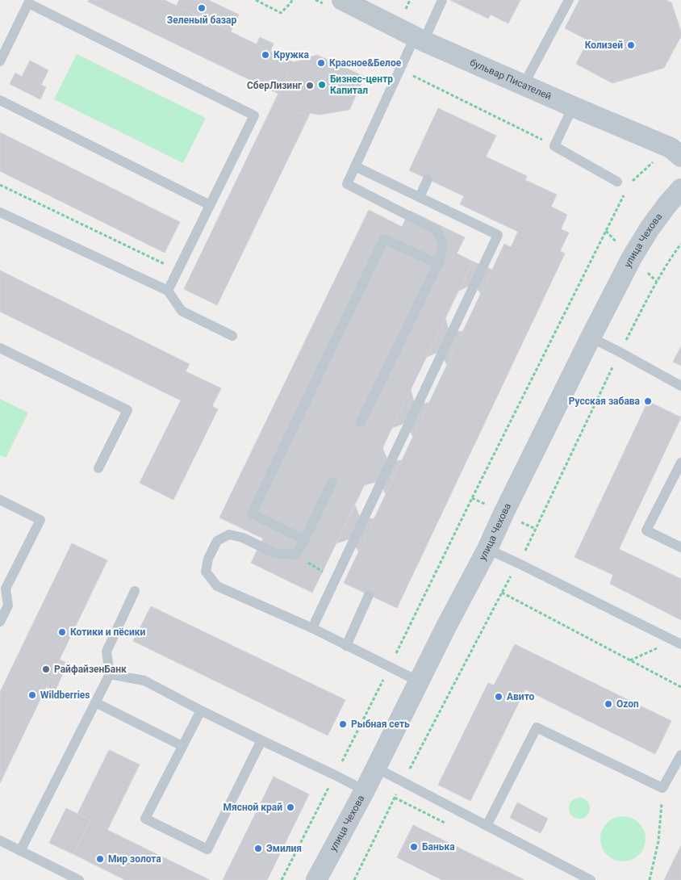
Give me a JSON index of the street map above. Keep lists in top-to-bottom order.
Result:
{
  "streets": {
    "street": ["бульвар Писателей", "улица Чехова"]
  },
  "places": [
    "Зеленый базар",
    "Колизей",
    "Кружка",
    "Красное&Белое",
    "Бизнес-центр Капитал",
    "СберЛизинг",
    "Русская забава",
    "Котики и пёсики",
    "РайфайзенБанк",
    "Wildberries",
    "Авито",
    "Ozon",
    "Рыбная сеть",
    "Мясной край",
    "Банька",
    "Эмилия",
    "Мир золота"
  ]
}
